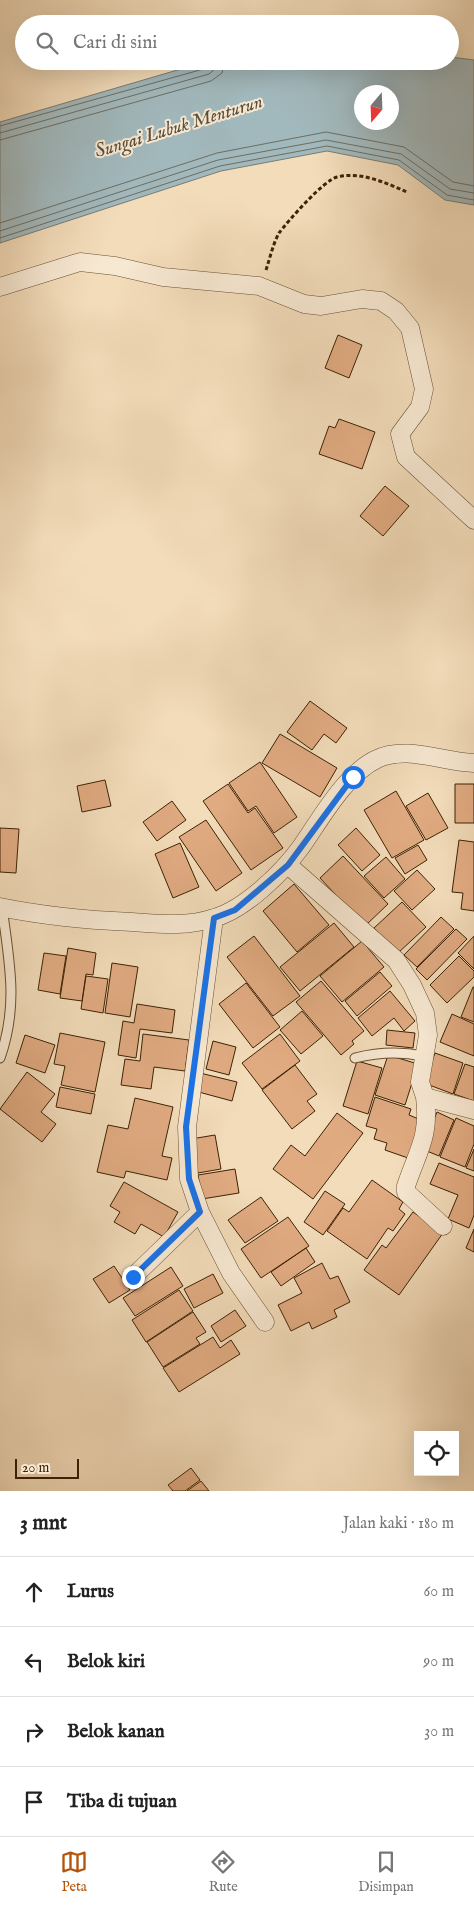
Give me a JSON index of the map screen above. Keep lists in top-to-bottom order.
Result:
{
  "water": ["Sungai Lubuk Menturun"],
  "scale_bar": "20 m",
  "north": "bottom",
  "page": {
    "search": "Cari di sini",
    "scale": "20 m",
    "heading": ["3 mnt", "Jalan kaki · 180 m"],
    "list": [
      ["Lurus", "60 m"],
      ["Belok kiri", "90 m"],
      ["Belok kanan", "30 m"],
      "Tiba di tujuan"
    ],
    "nav": ["Peta", "Rute", "Disimpan"]
  }
}
